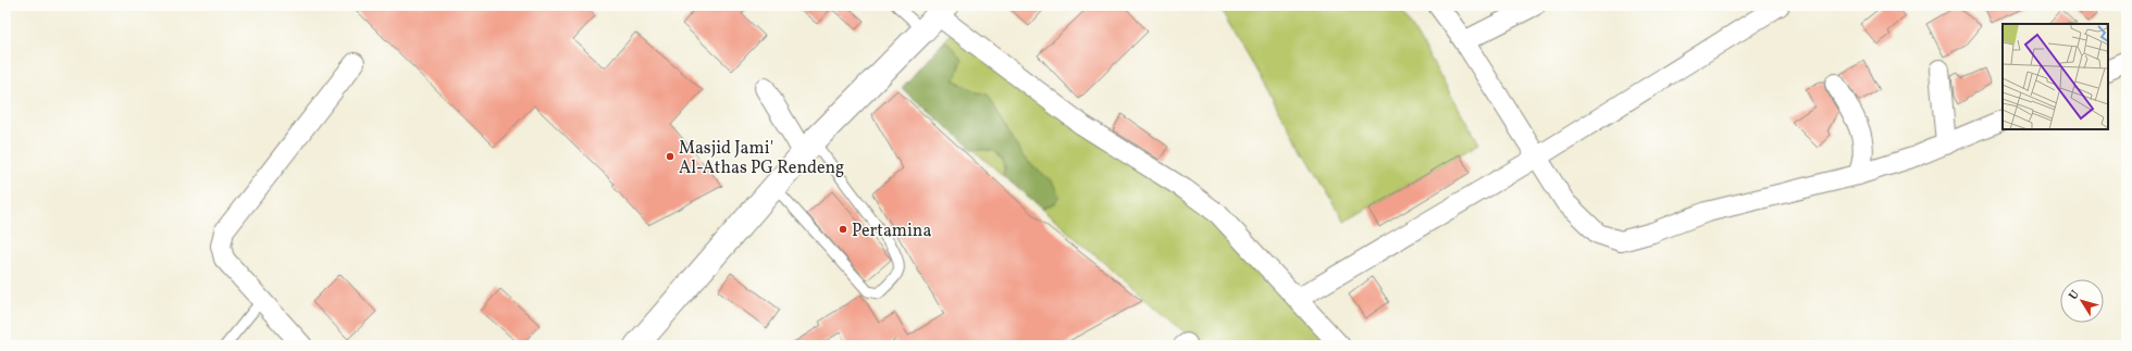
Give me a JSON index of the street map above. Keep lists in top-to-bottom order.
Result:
{
  "places": ["Masjid Jami' Al-Athas PG Rendeng", "Pertamina"],
  "north": "top left"
}
